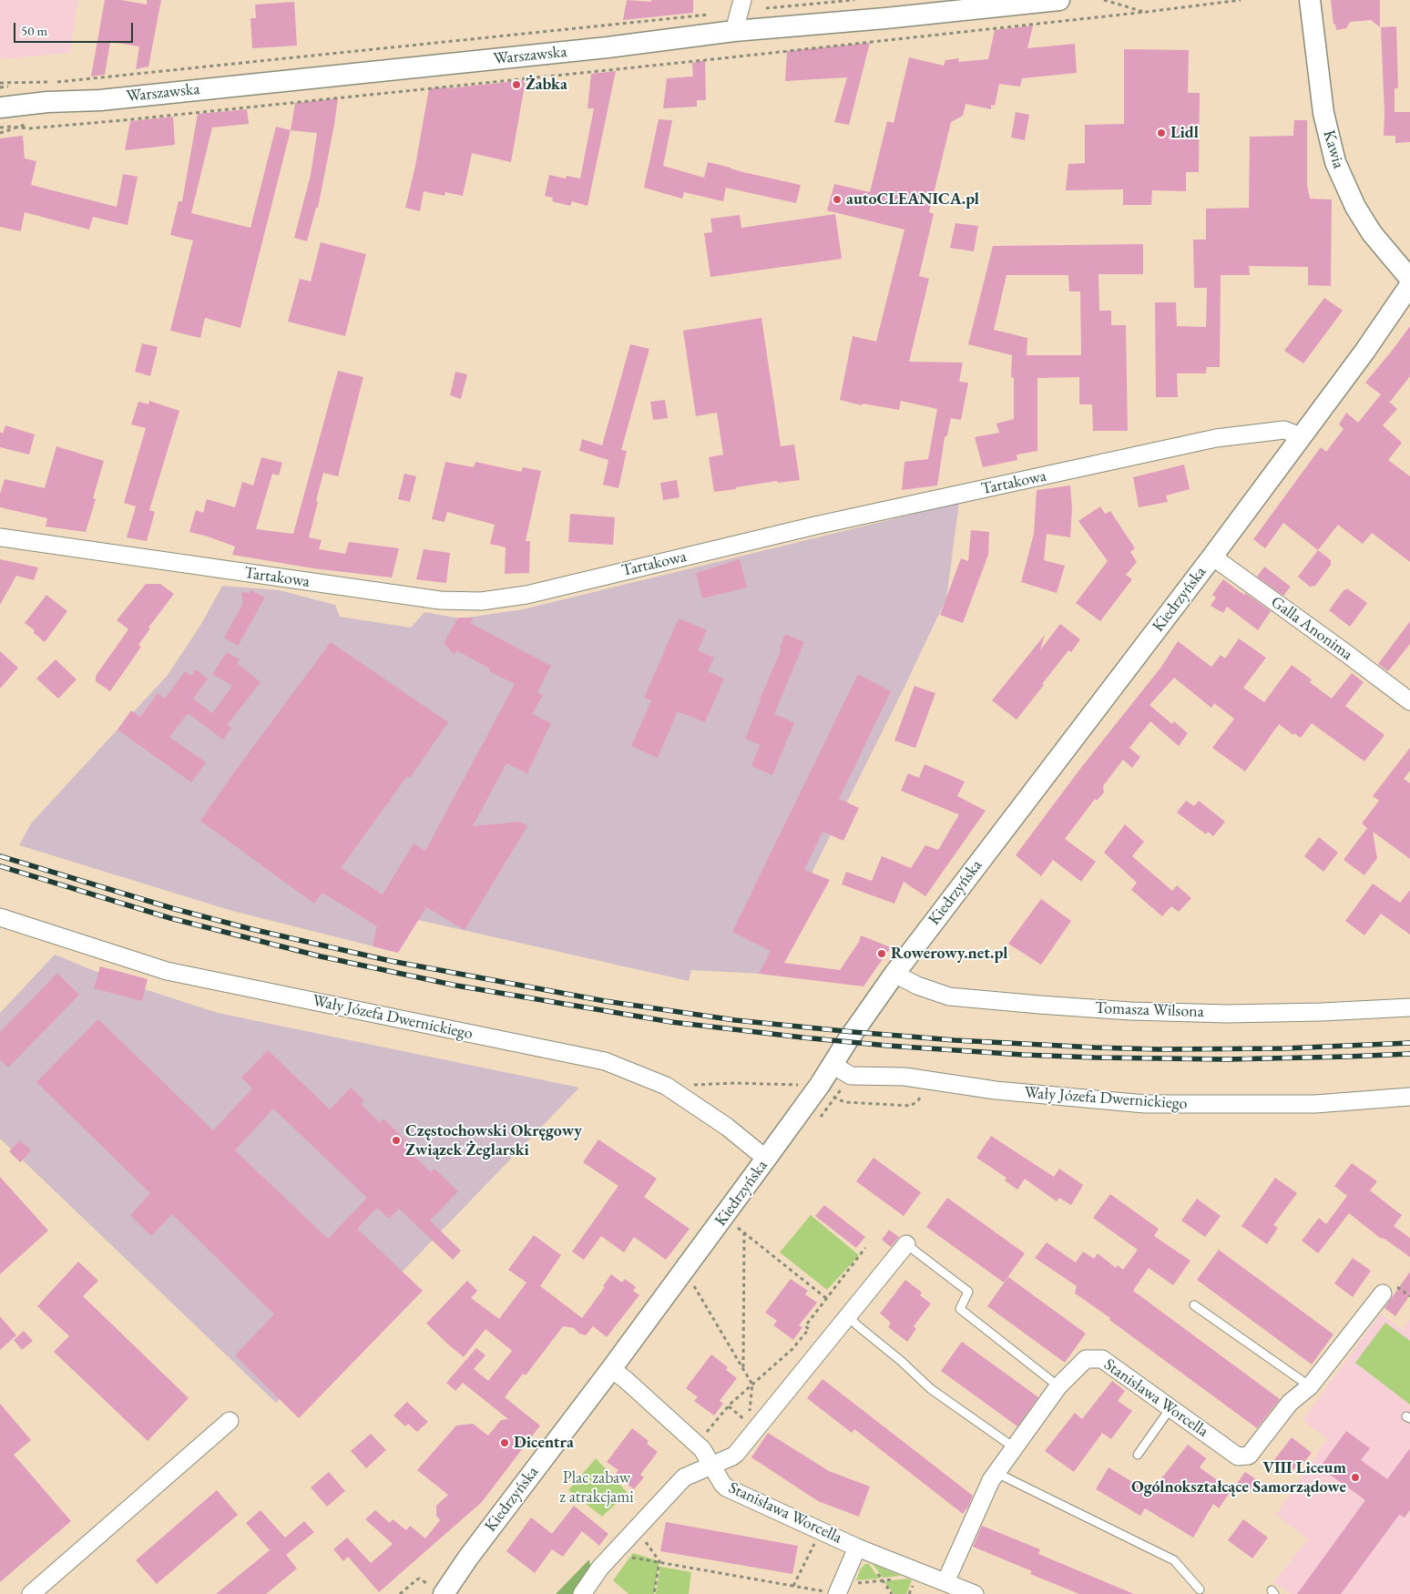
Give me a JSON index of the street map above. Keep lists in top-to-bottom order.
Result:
{
  "streets": {
    "street": [
      "Warszawska",
      "Kawia",
      "Tartakowa",
      "Kiedrzyńska",
      "Galla Anonima",
      "Tomasza Wilsona",
      "Wały Józefa Dwernickiego",
      "Stanisława Worcella"
    ]
  },
  "crossings": [
    ["Tartakowa", "Kiedrzyńska"],
    ["Kiedrzyńska", "Galla Anonima"],
    ["Kiedrzyńska", "Tomasza Wilsona"],
    ["Kiedrzyńska", "Wały Józefa Dwernickiego"],
    ["Kiedrzyńska", "Stanisława Worcella"]
  ],
  "parks": ["Plac zabaw z atrakcjami"],
  "places": [
    "Żabka",
    "Lidl",
    "autoCLEANICA.pl",
    "Rowerowy.net.pl",
    "Częstochowski Okręgowy Związek Żeglarski",
    "Dicentra",
    "VIII Liceum Ogólnokształcące Samorządowe"
  ],
  "scale_bar": "50 m"
}
